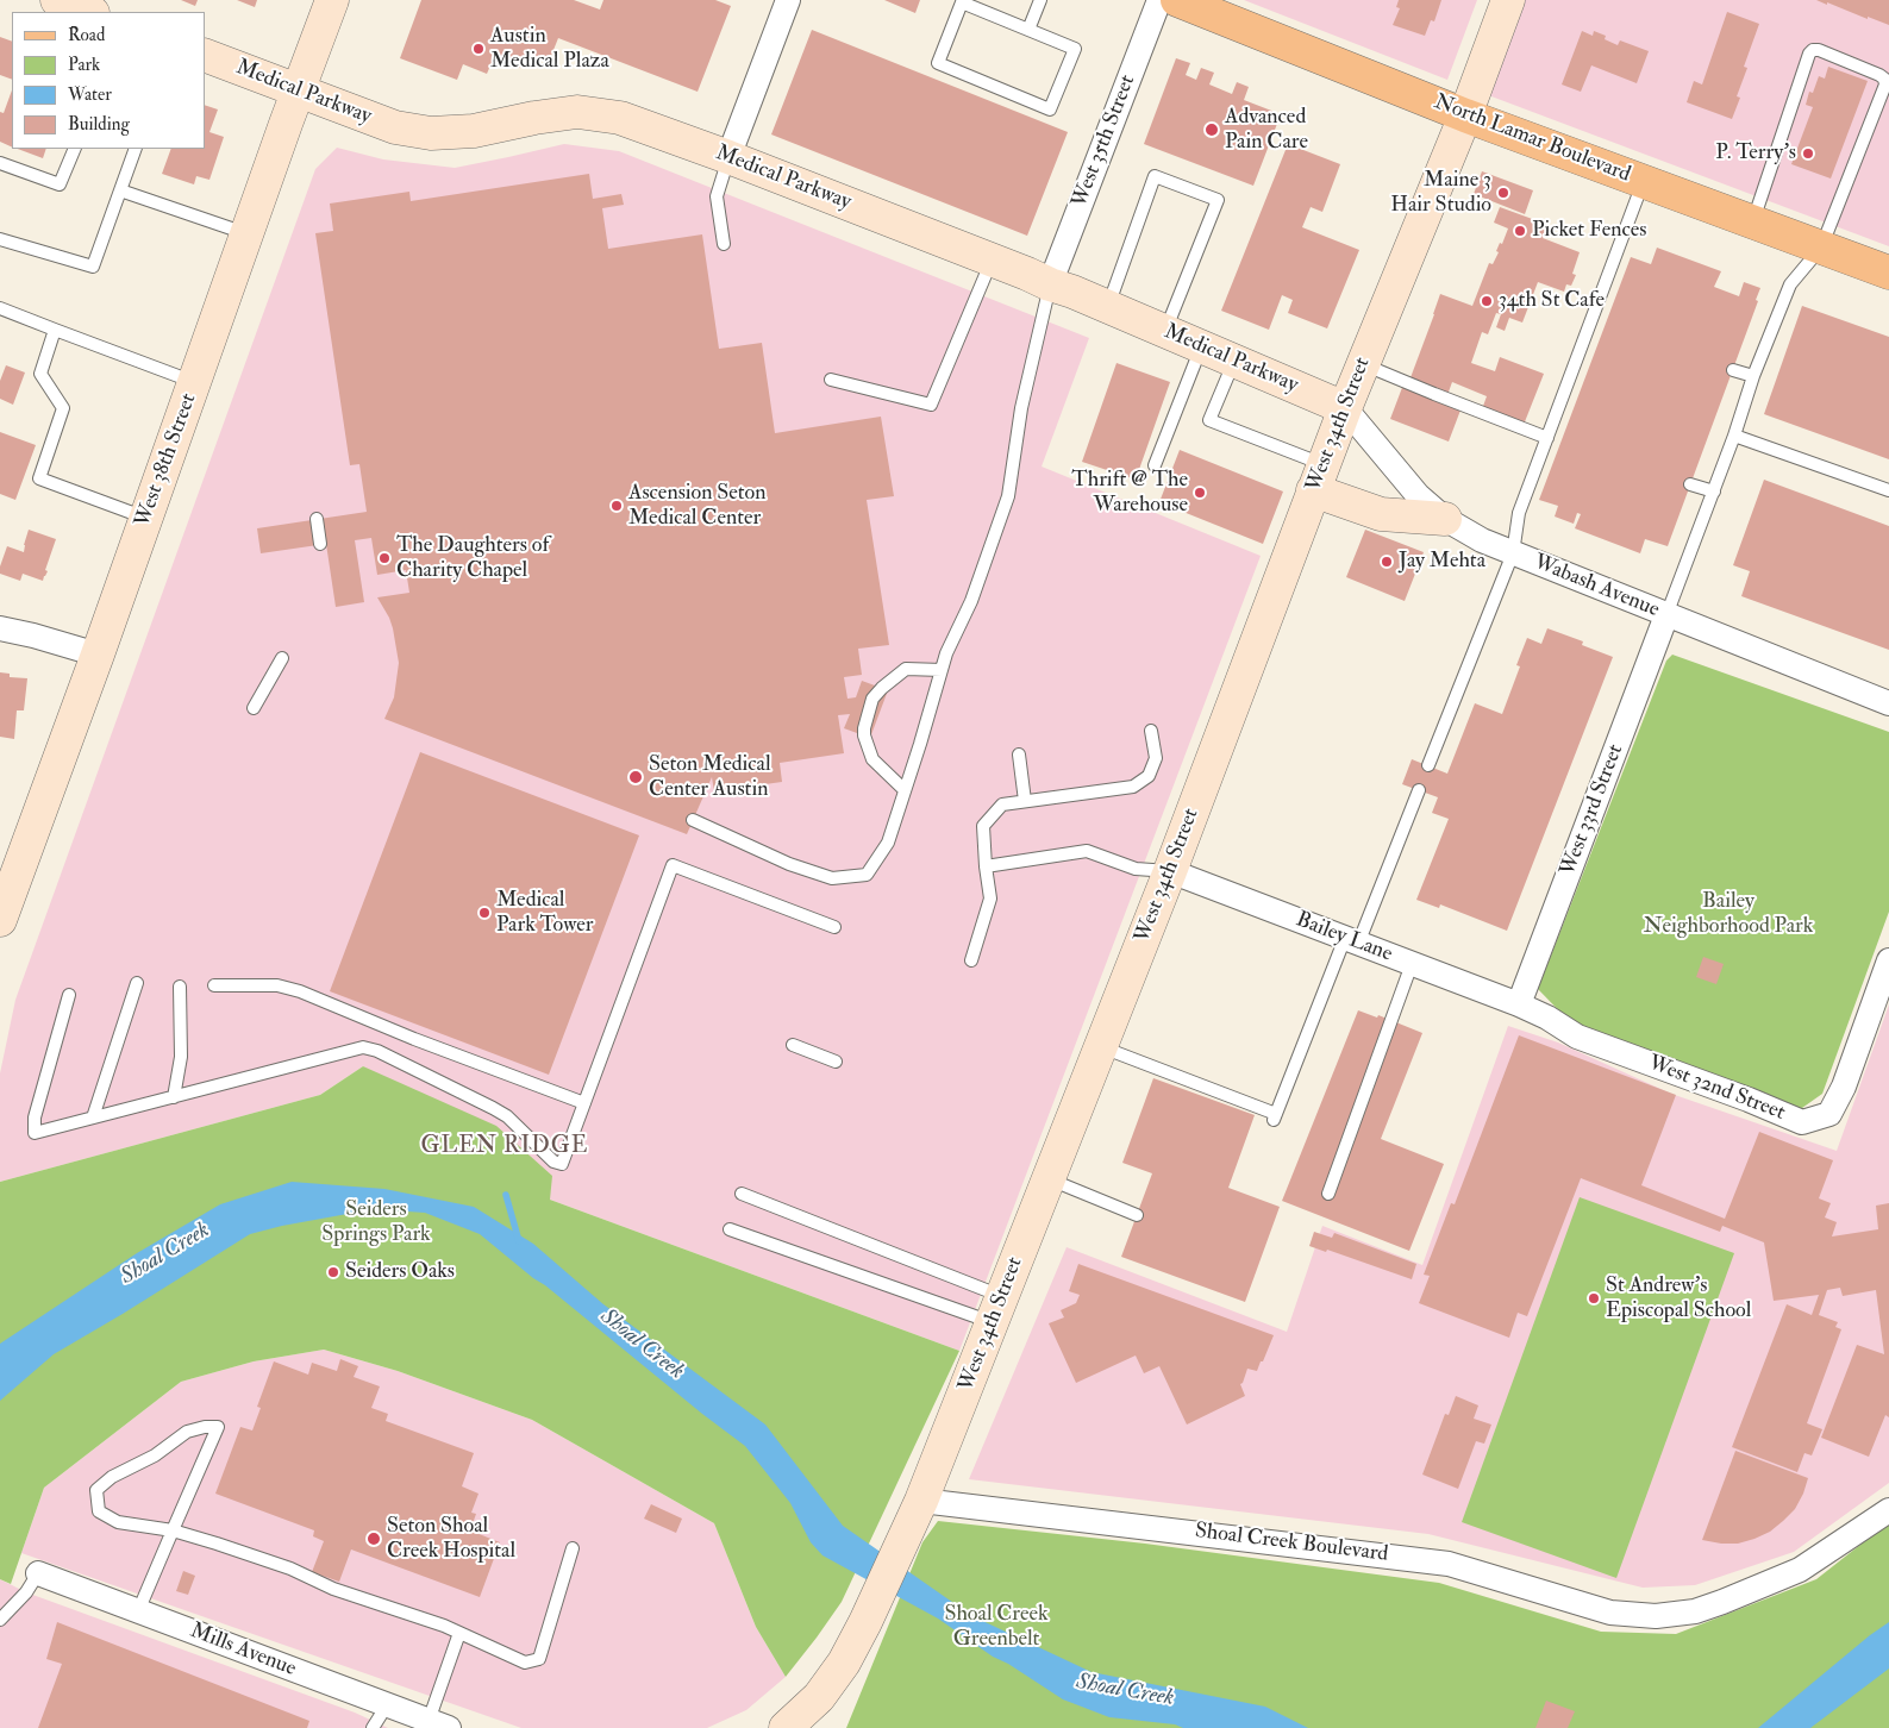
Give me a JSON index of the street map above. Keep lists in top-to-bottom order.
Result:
{
  "streets": {
    "main road": ["North Lamar Boulevard"],
    "street": [
      "Medical Parkway",
      "West 35th Street",
      "West 34th Street",
      "West 38th Street",
      "Wabash Avenue",
      "West 33rd Street",
      "Bailey Lane",
      "West 32nd Street",
      "Shoal Creek Boulevard",
      "Mills Avenue"
    ]
  },
  "crossings": [
    ["Medical Parkway", "West 35th Street"],
    ["Medical Parkway", "West 34th Street"],
    ["Medical Parkway", "West 38th Street"],
    ["Medical Parkway", "Wabash Avenue"],
    ["North Lamar Boulevard", "West 34th Street"],
    ["West 34th Street", "Wabash Avenue"],
    ["West 34th Street", "Bailey Lane"],
    ["West 34th Street", "Shoal Creek Boulevard"],
    ["Wabash Avenue", "West 33rd Street"],
    ["West 33rd Street", "Bailey Lane"],
    ["West 33rd Street", "West 32nd Street"],
    ["Bailey Lane", "West 32nd Street"]
  ],
  "districts": ["GLEN RIDGE"],
  "water": ["Shoal Creek"],
  "parks": ["Bailey Neighborhood Park", "Seiders Springs Park", "Shoal Creek Greenbelt"],
  "places": [
    "Austin Medical Plaza",
    "Advanced Pain Care",
    "P. Terry's",
    "Maine 3 Hair Studio",
    "Picket Fences",
    "34th St Cafe",
    "Thrift @ The Warehouse",
    "Ascension Seton Medical Center",
    "The Daughters of Charity Chapel",
    "Jay Mehta",
    "Seton Medical Center Austin",
    "Medical Park Tower",
    "Seiders Oaks",
    "St Andrew's Episcopal School",
    "Seton Shoal Creek Hospital"
  ],
  "legend": [
    "Road",
    "Park",
    "Water",
    "Building"
  ]
}
